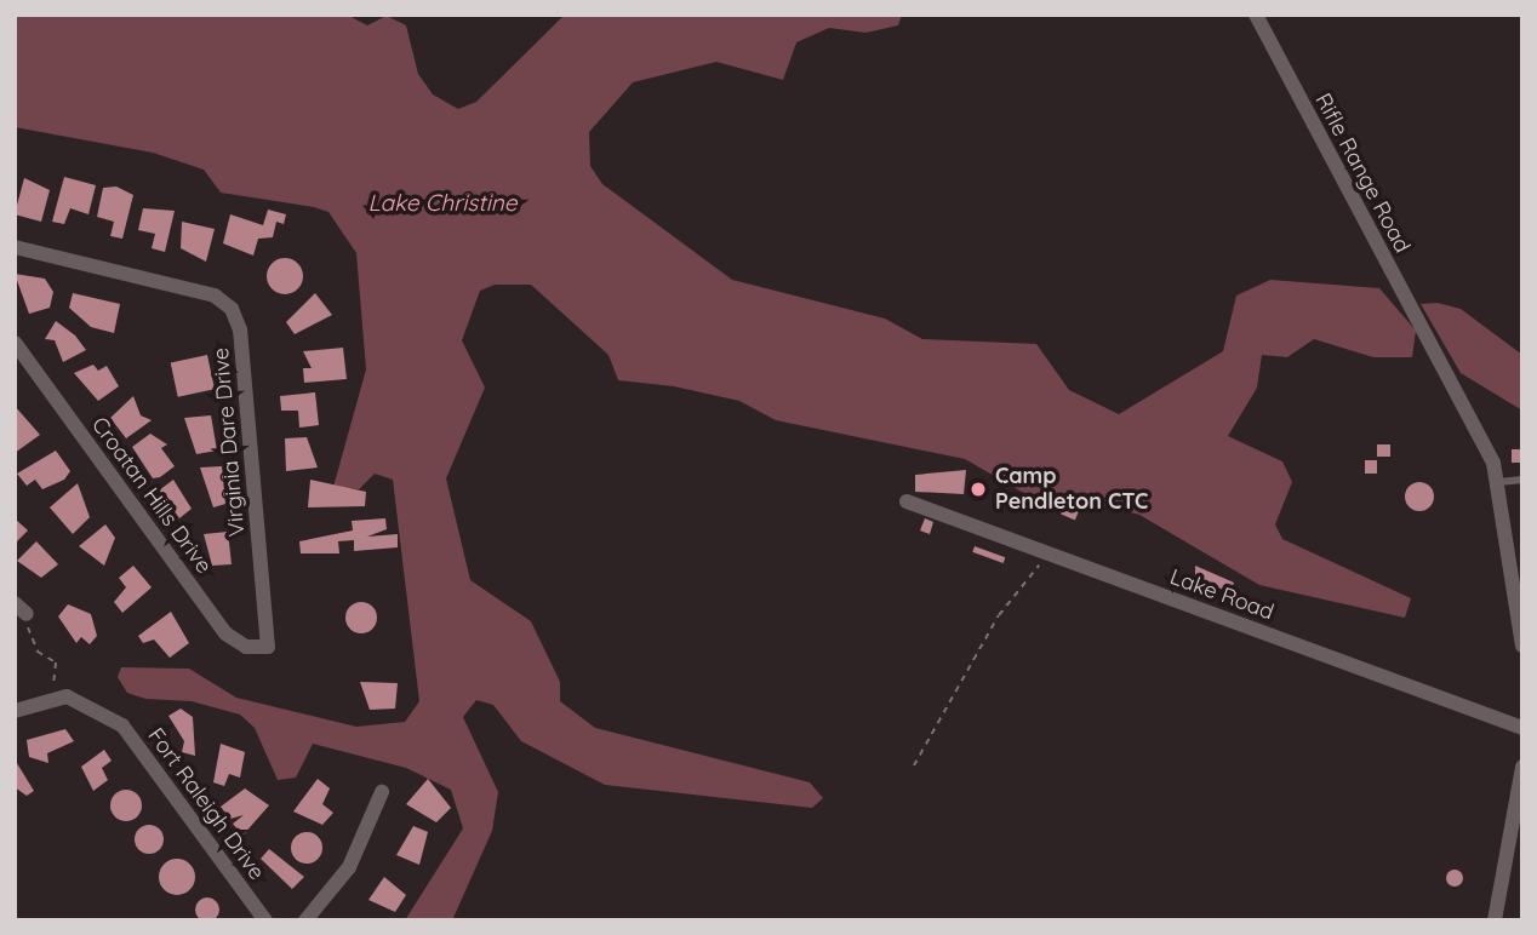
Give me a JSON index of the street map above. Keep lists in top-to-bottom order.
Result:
{
  "streets": {
    "street": [
      "Rifle Range Road",
      "Virginia Dare Drive",
      "Croatan Hills Drive",
      "Lake Road",
      "Fort Raleigh Drive"
    ]
  },
  "crossings": [
    ["Virginia Dare Drive", "Croatan Hills Drive"]
  ],
  "water": ["Lake Christine"],
  "places": ["Camp Pendleton CTC"]
}
